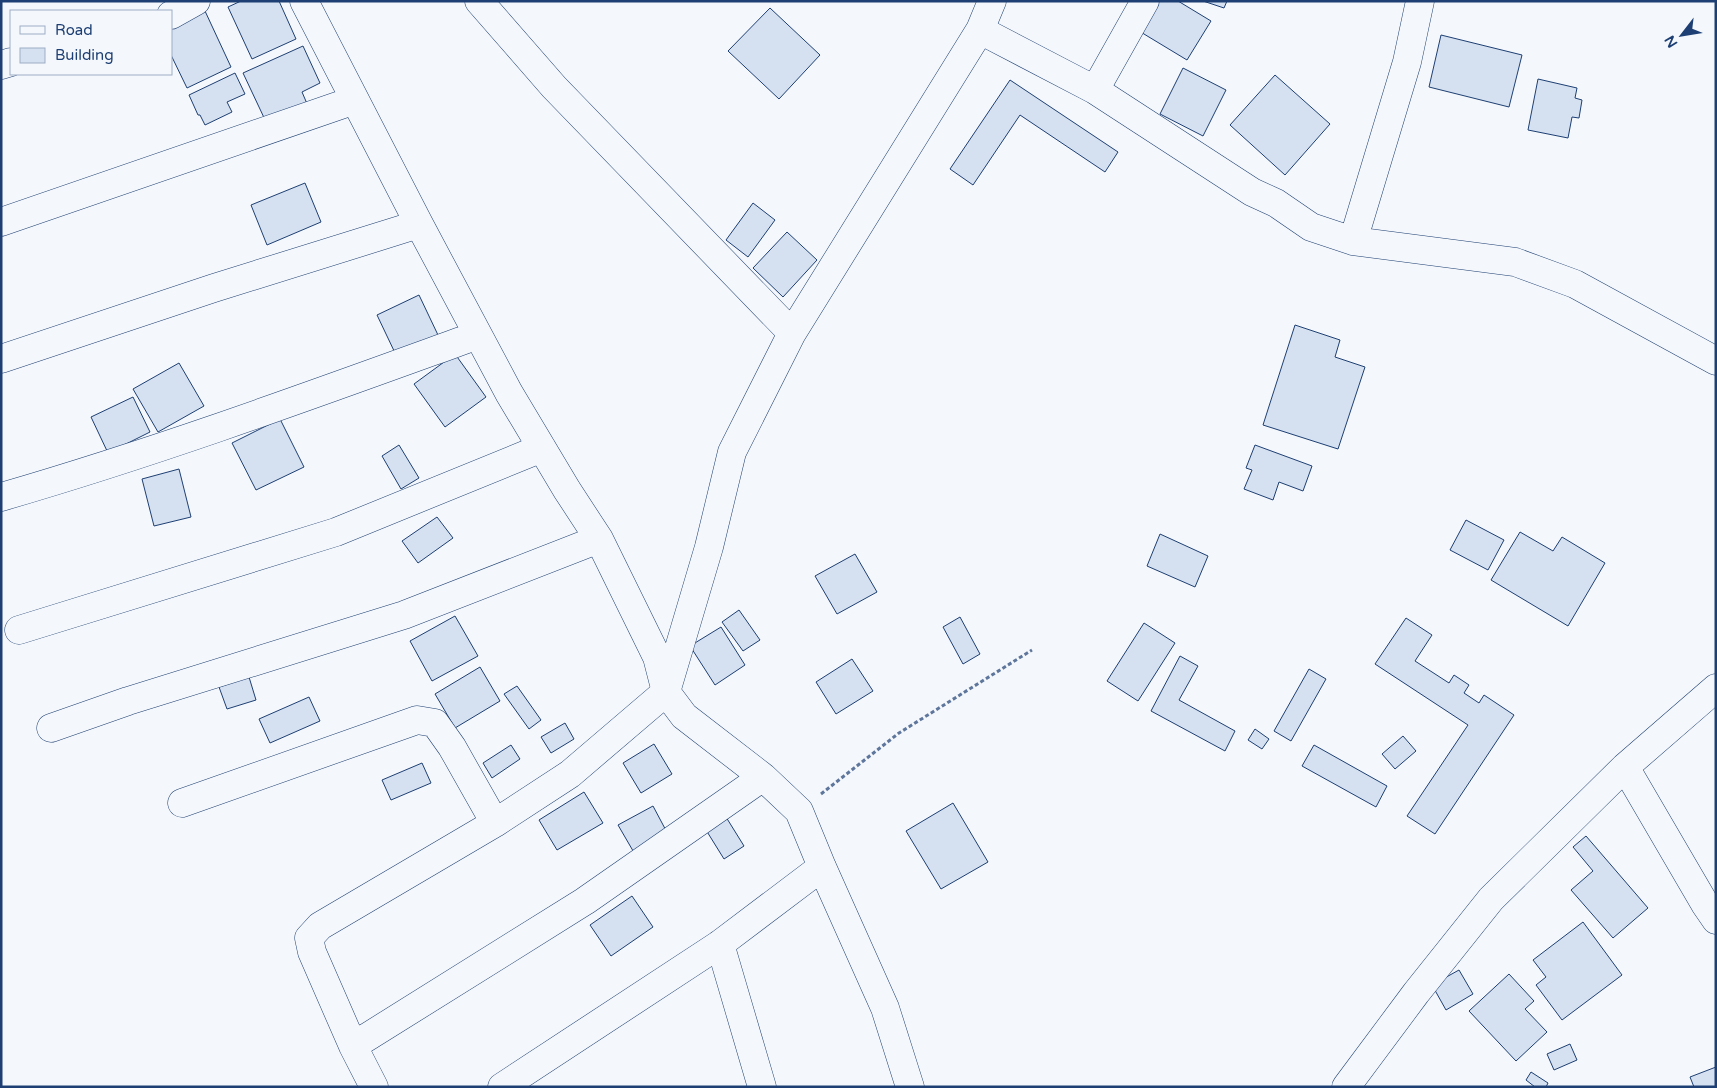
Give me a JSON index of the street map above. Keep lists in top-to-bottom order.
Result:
{
  "legend": ["Road", "Building"],
  "north": "bottom left"
}
